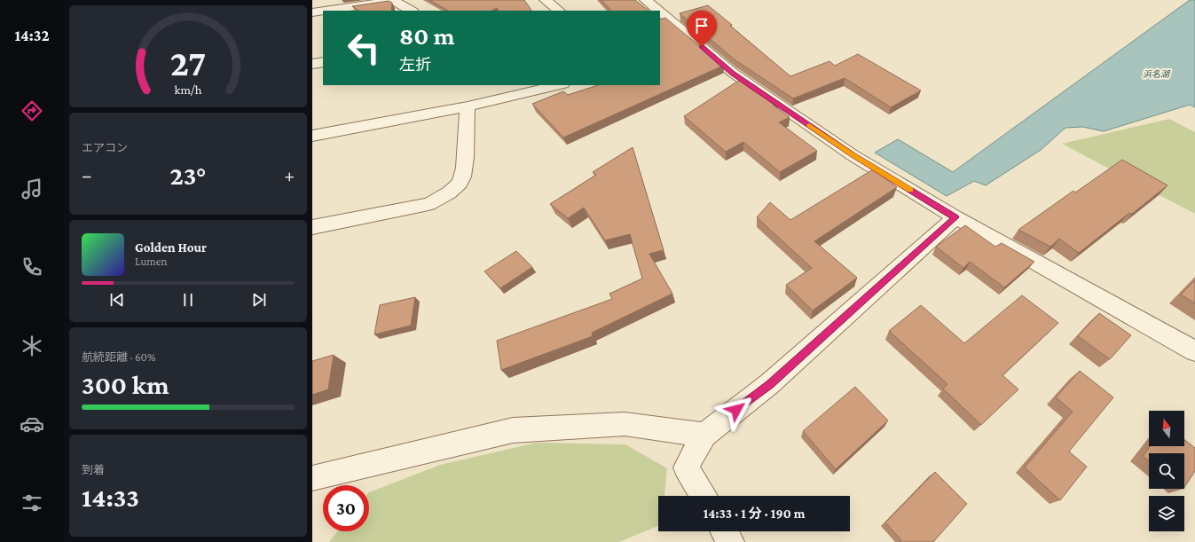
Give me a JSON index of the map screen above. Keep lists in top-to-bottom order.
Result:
{
  "water": ["浜名湖"],
  "north": "top",
  "page": {
    "tabs": "14:32",
    "turn": ["80 m", "左折"],
    "tile": [
      "エアコン",
      ["航続距離 · 60%", "300 km"],
      ["到着", "14:33"]
    ],
    "heat": ["−", "23°", "+"],
    "song": ["Golden Hour", "Lumen"],
    "limit": "30",
    "trip": "14:33 · 1 分 · 190 m",
    "gauge": ["27", "km/h"]
  }
}
